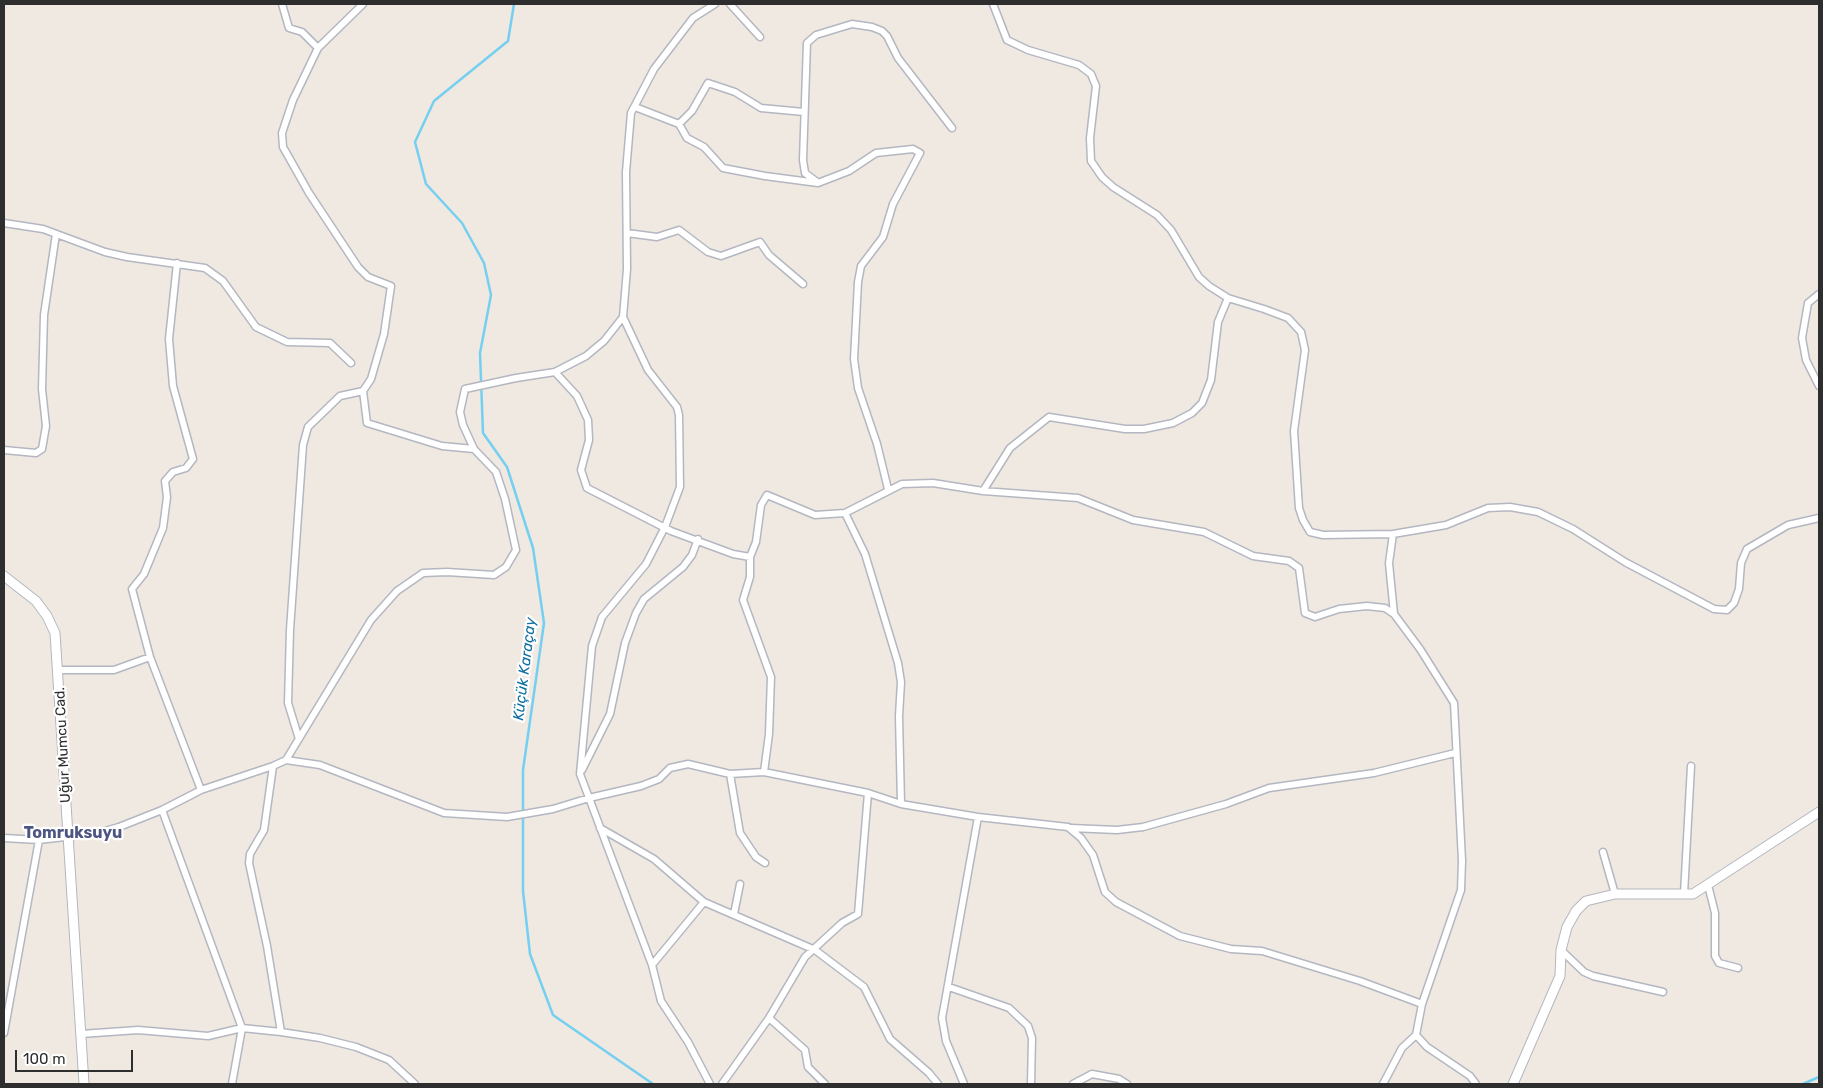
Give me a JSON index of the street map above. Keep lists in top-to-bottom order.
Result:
{
  "streets": {
    "street": ["Uğur Mumcu Cad."]
  },
  "districts": ["Tomruksuyu"],
  "water": ["Küçük Karaçay"],
  "scale_bar": "100 m"
}
